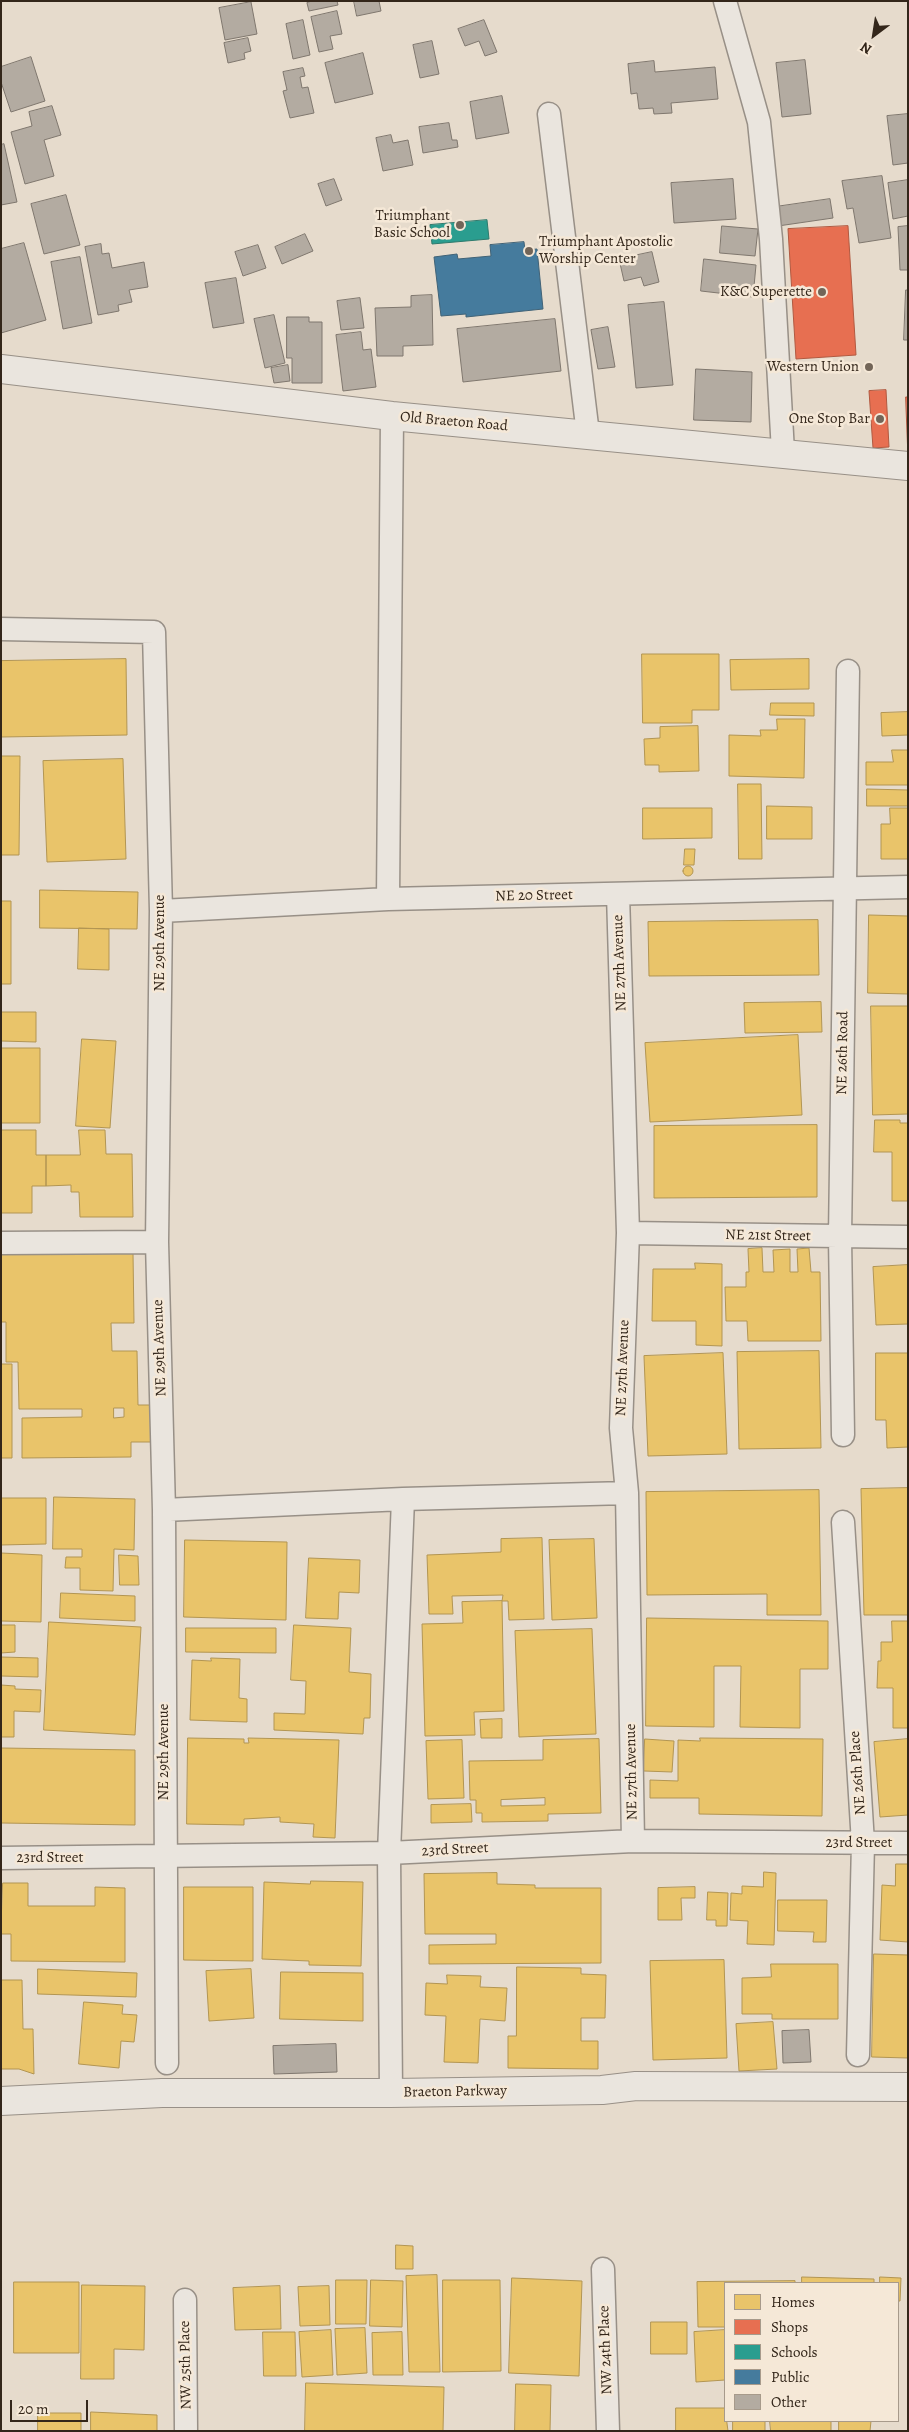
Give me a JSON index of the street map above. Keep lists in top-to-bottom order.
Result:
{
  "streets": {
    "street": [
      "Old Braeton Road",
      "NE 20 Street",
      "NE 29th Avenue",
      "NE 27th Avenue",
      "NE 26th Road",
      "NE 21st Street",
      "NE 26th Place",
      "23rd Street",
      "Braeton Parkway",
      "NW 24th Place",
      "NW 25th Place"
    ]
  },
  "crossings": [
    ["NE 20 Street", "NE 29th Avenue"],
    ["NE 20 Street", "NE 27th Avenue"],
    ["NE 20 Street", "NE 26th Road"],
    ["NE 29th Avenue", "23rd Street"],
    ["NE 27th Avenue", "NE 21st Street"],
    ["NE 27th Avenue", "23rd Street"],
    ["NE 26th Road", "NE 21st Street"],
    ["NE 26th Place", "23rd Street"]
  ],
  "places": [
    "Triumphant Basic School",
    "Triumphant Apostolic Worship Center",
    "K&C Superette",
    "Western Union",
    "One Stop Bar"
  ],
  "legend": [
    "Homes",
    "Shops",
    "Schools",
    "Public",
    "Other"
  ],
  "scale_bar": "20 m",
  "north": "bottom left"
}
